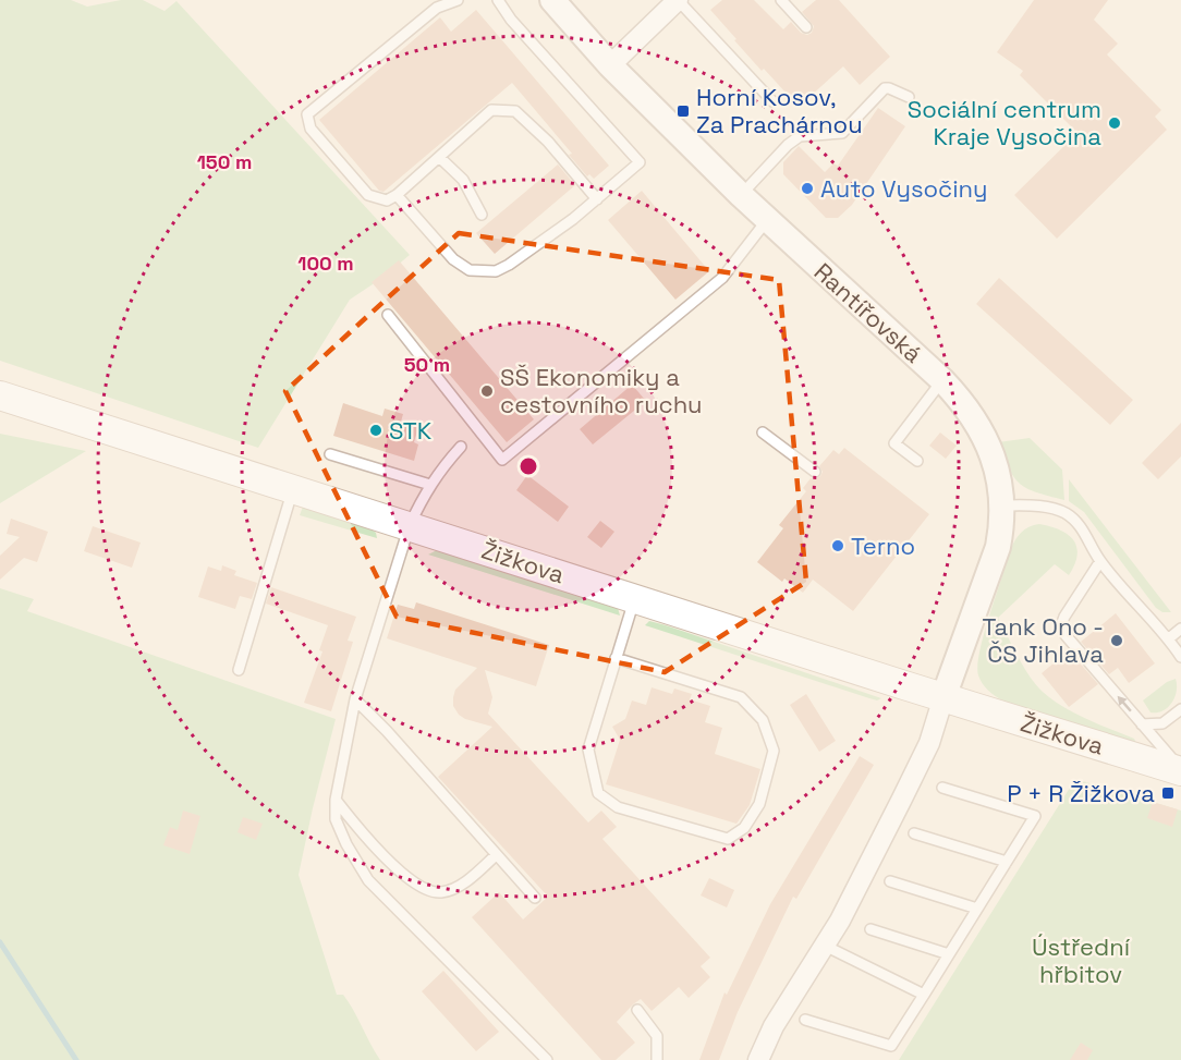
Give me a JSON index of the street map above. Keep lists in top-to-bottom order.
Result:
{
  "streets": {
    "main road": ["Žižkova"],
    "street": ["Rantířovská"]
  },
  "crossings": [
    ["Rantířovská", "Žižkova"]
  ],
  "parks": ["Ústřední hřbitov"],
  "places": {
    "transit": ["Horní Kosov, Za Prachárnou", "P + R Žižkova"],
    "other": [
      "Sociální centrum Kraje Vysočina",
      "Auto Vysočiny",
      "SŠ Ekonomiky a cestovního ruchu",
      "STK",
      "Terno",
      "Tank Ono - ČS Jihlava"
    ]
  },
  "rings": ["150 m", "100 m", "50 m"]
}
